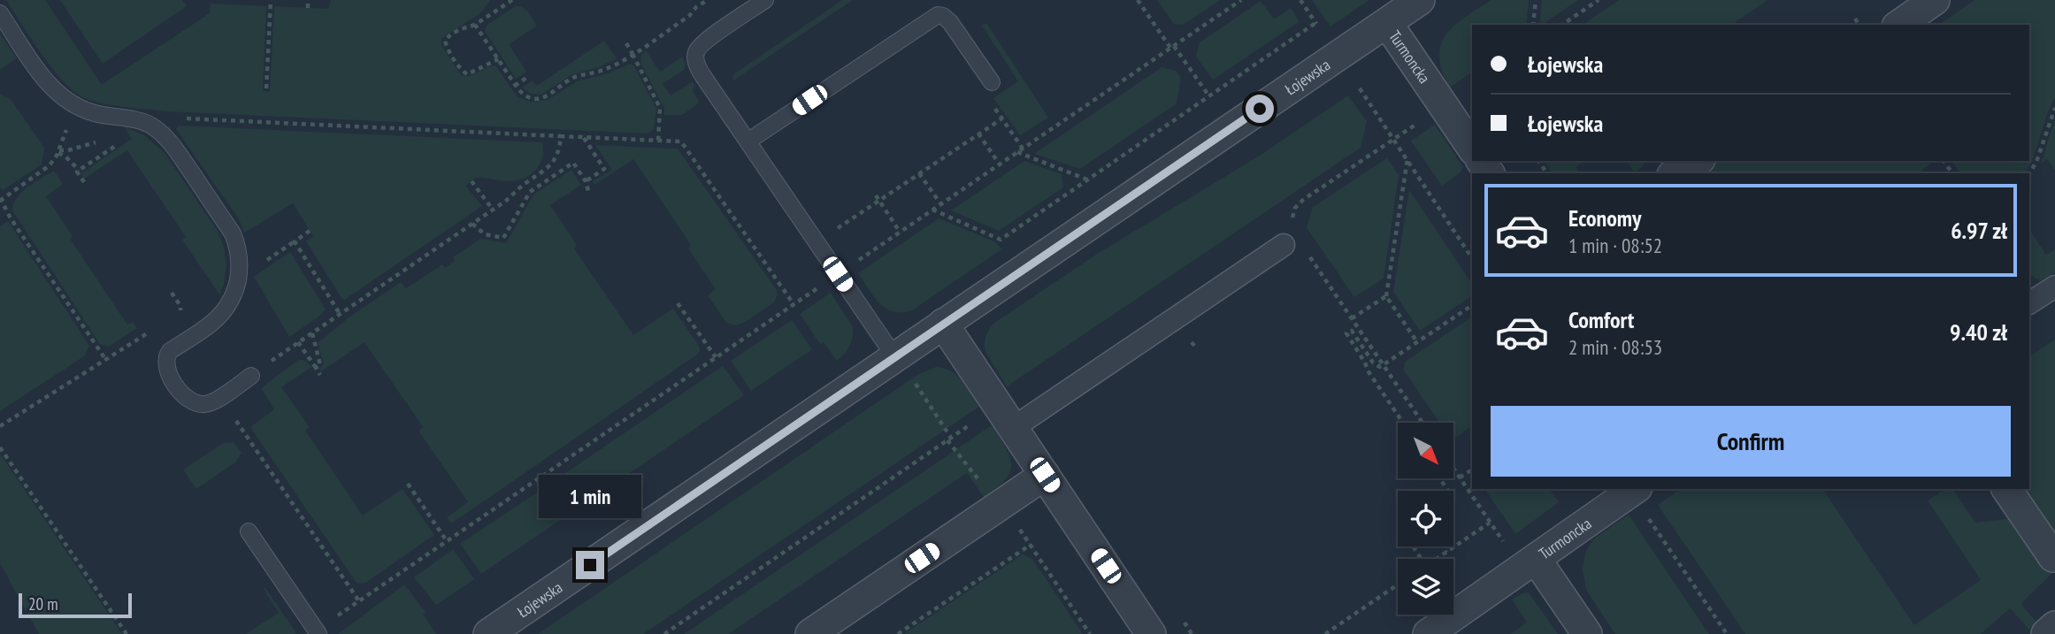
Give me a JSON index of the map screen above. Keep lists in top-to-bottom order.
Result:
{
  "streets": {
    "street": ["Turmoncka", "Łojewska"]
  },
  "crossings": [
    ["Turmoncka", "Łojewska"]
  ],
  "scale_bar": "20 m",
  "north": "bottom right",
  "page": {
    "banner": ["Łojewska", "Łojewska"],
    "list": [
      {
        "name": "Economy",
        "note": "1 min · 08:52",
        "value": "6.97 zł"
      },
      {
        "name": "Comfort",
        "note": "2 min · 08:53",
        "value": "9.40 zł"
      }
    ],
    "buttons": "Confirm",
    "bubble": "1 min",
    "scale": "20 m"
  }
}
